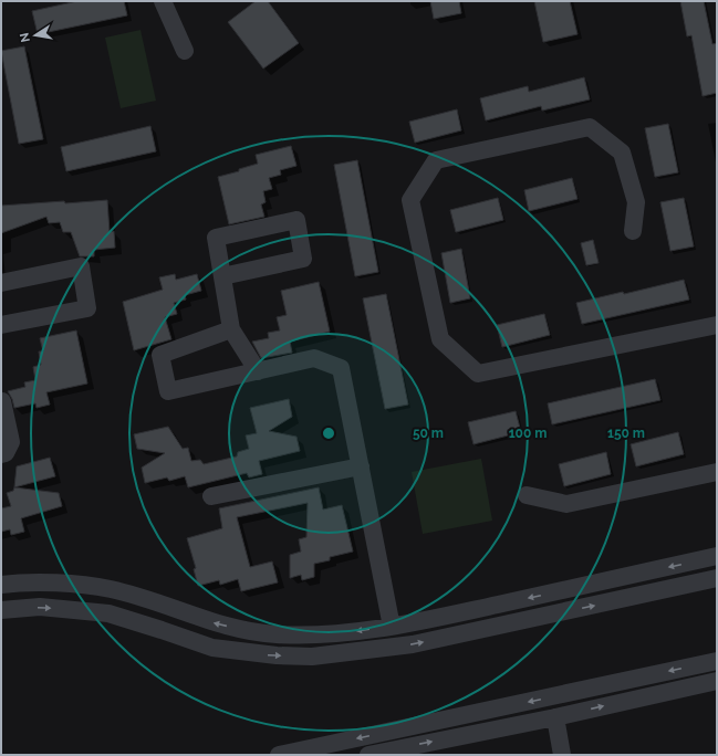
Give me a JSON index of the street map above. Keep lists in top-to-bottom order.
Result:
{
  "north": "left",
  "rings": ["50 m", "100 m", "150 m"]
}
